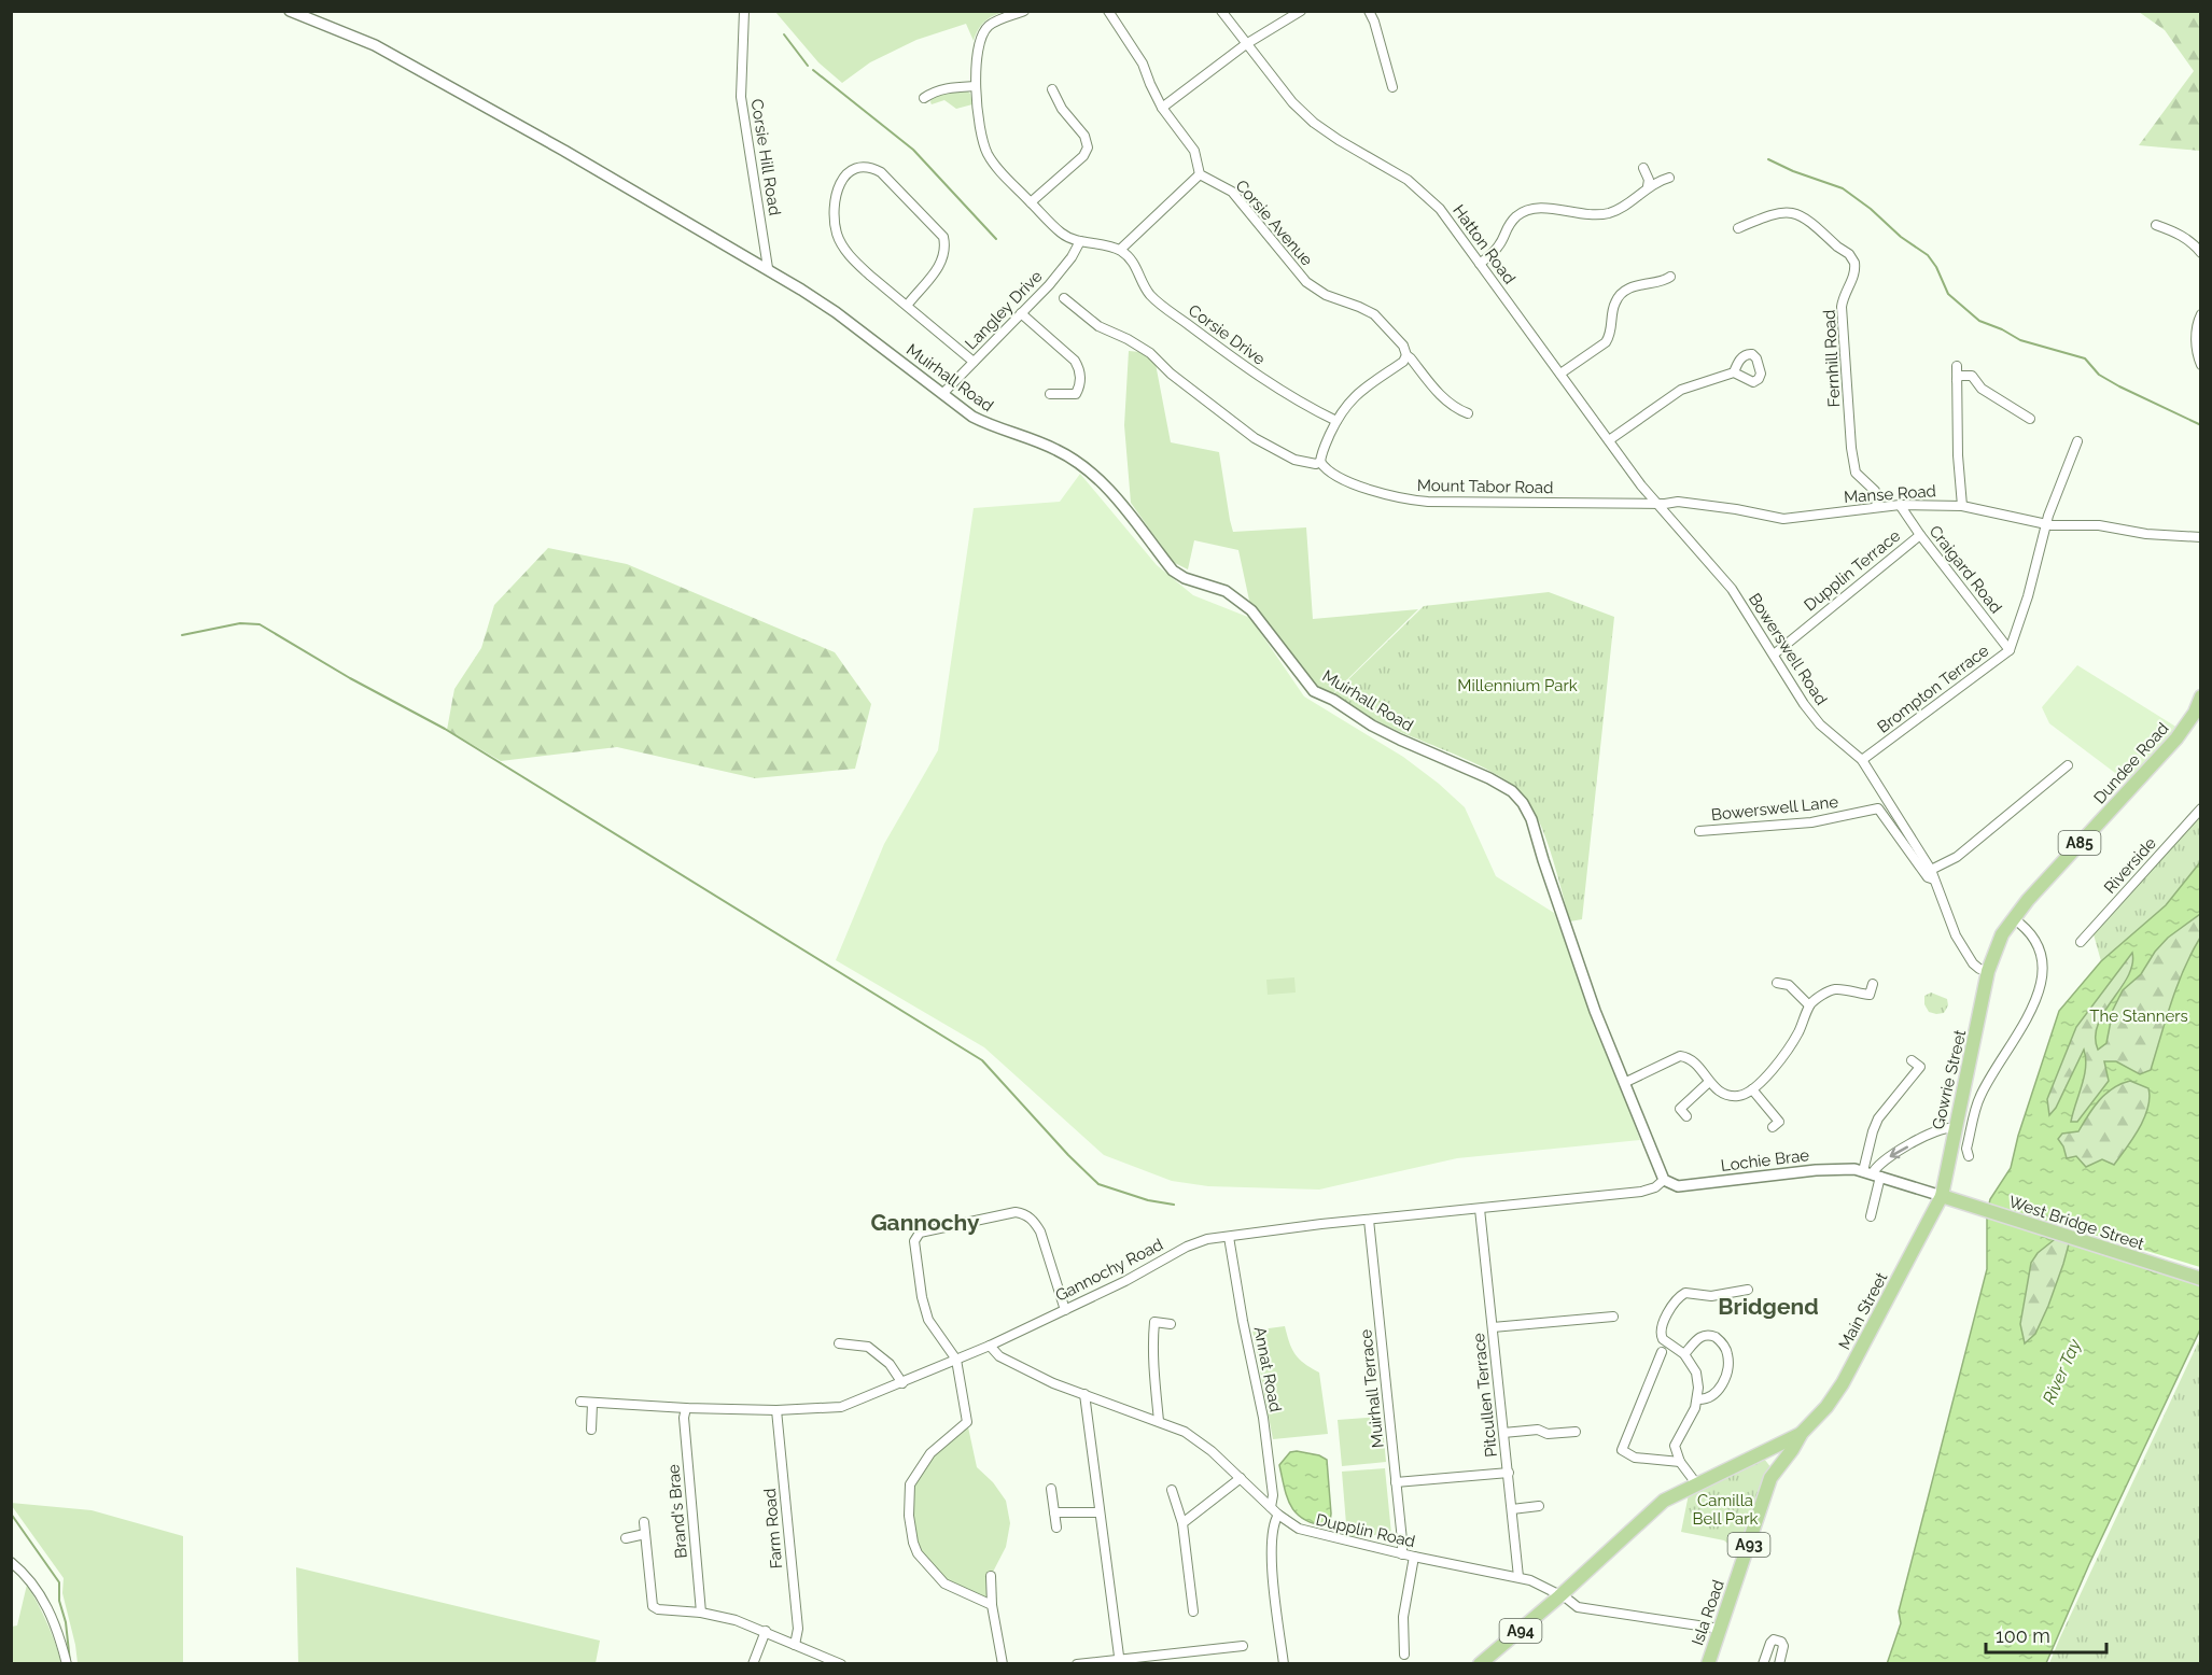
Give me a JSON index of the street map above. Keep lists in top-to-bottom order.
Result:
{
  "streets": {
    "main road": [
      "Dundee Road",
      "A85",
      "Gowrie Street",
      "West Bridge Street",
      "Main Street",
      "A93",
      "Isla Road",
      "A94"
    ],
    "street": [
      "Corsie Hill Road",
      "Corsie Avenue",
      "Hatton Road",
      "Langley Drive",
      "Corsie Drive",
      "Fernhill Road",
      "Muirhall Road",
      "Mount Tabor Road",
      "Manse Road",
      "Craigard Road",
      "Dupplin Terrace",
      "Bowerswell Road",
      "Brompton Terrace",
      "Bowerswell Lane",
      "Riverside",
      "Lochie Brae",
      "Gannochy Road",
      "Annat Road",
      "Muirhall Terrace",
      "Pitcullen Terrace",
      "Brand's Brae",
      "Farm Road",
      "Dupplin Road"
    ]
  },
  "crossings": [
    ["Corsie Hill Road", "Muirhall Road"],
    ["Hatton Road", "Mount Tabor Road"],
    ["Hatton Road", "Manse Road"],
    ["Hatton Road", "Bowerswell Road"],
    ["Langley Drive", "Muirhall Road"],
    ["Fernhill Road", "Manse Road"],
    ["Muirhall Road", "Lochie Brae"],
    ["Muirhall Road", "Gannochy Road"],
    ["Mount Tabor Road", "Manse Road"],
    ["Mount Tabor Road", "Bowerswell Road"],
    ["Manse Road", "Craigard Road"],
    ["Manse Road", "Bowerswell Road"],
    ["Manse Road", "Brompton Terrace"],
    ["Craigard Road", "Dupplin Terrace"],
    ["Craigard Road", "Brompton Terrace"],
    ["Dupplin Terrace", "Bowerswell Road"],
    ["Bowerswell Road", "Brompton Terrace"],
    ["Bowerswell Road", "Dundee Road"],
    ["Bowerswell Road", "Bowerswell Lane"],
    ["Bowerswell Road", "Gowrie Street"],
    ["Dundee Road", "Gowrie Street"],
    ["Gowrie Street", "Lochie Brae"],
    ["Gowrie Street", "West Bridge Street"],
    ["Gowrie Street", "Main Street"],
    ["Lochie Brae", "West Bridge Street"],
    ["Lochie Brae", "Gannochy Road"],
    ["Lochie Brae", "Main Street"],
    ["West Bridge Street", "Main Street"],
    ["Gannochy Road", "Annat Road"],
    ["Gannochy Road", "Muirhall Terrace"],
    ["Gannochy Road", "Pitcullen Terrace"],
    ["Gannochy Road", "Brand's Brae"],
    ["Gannochy Road", "Farm Road"],
    ["Gannochy Road", "Dupplin Road"],
    ["Main Street", "Isla Road"],
    ["Main Street", "A94"],
    ["Annat Road", "Dupplin Road"],
    ["Muirhall Terrace", "Dupplin Road"],
    ["Pitcullen Terrace", "Dupplin Road"],
    ["Dupplin Road", "Isla Road"],
    ["Dupplin Road", "A94"],
    ["Isla Road", "A94"]
  ],
  "districts": ["Gannochy", "Bridgend"],
  "water": ["River Tay"],
  "parks": ["Millennium Park", "The Stanners", "Camilla Bell Park"],
  "scale_bar": "100 m"
}
